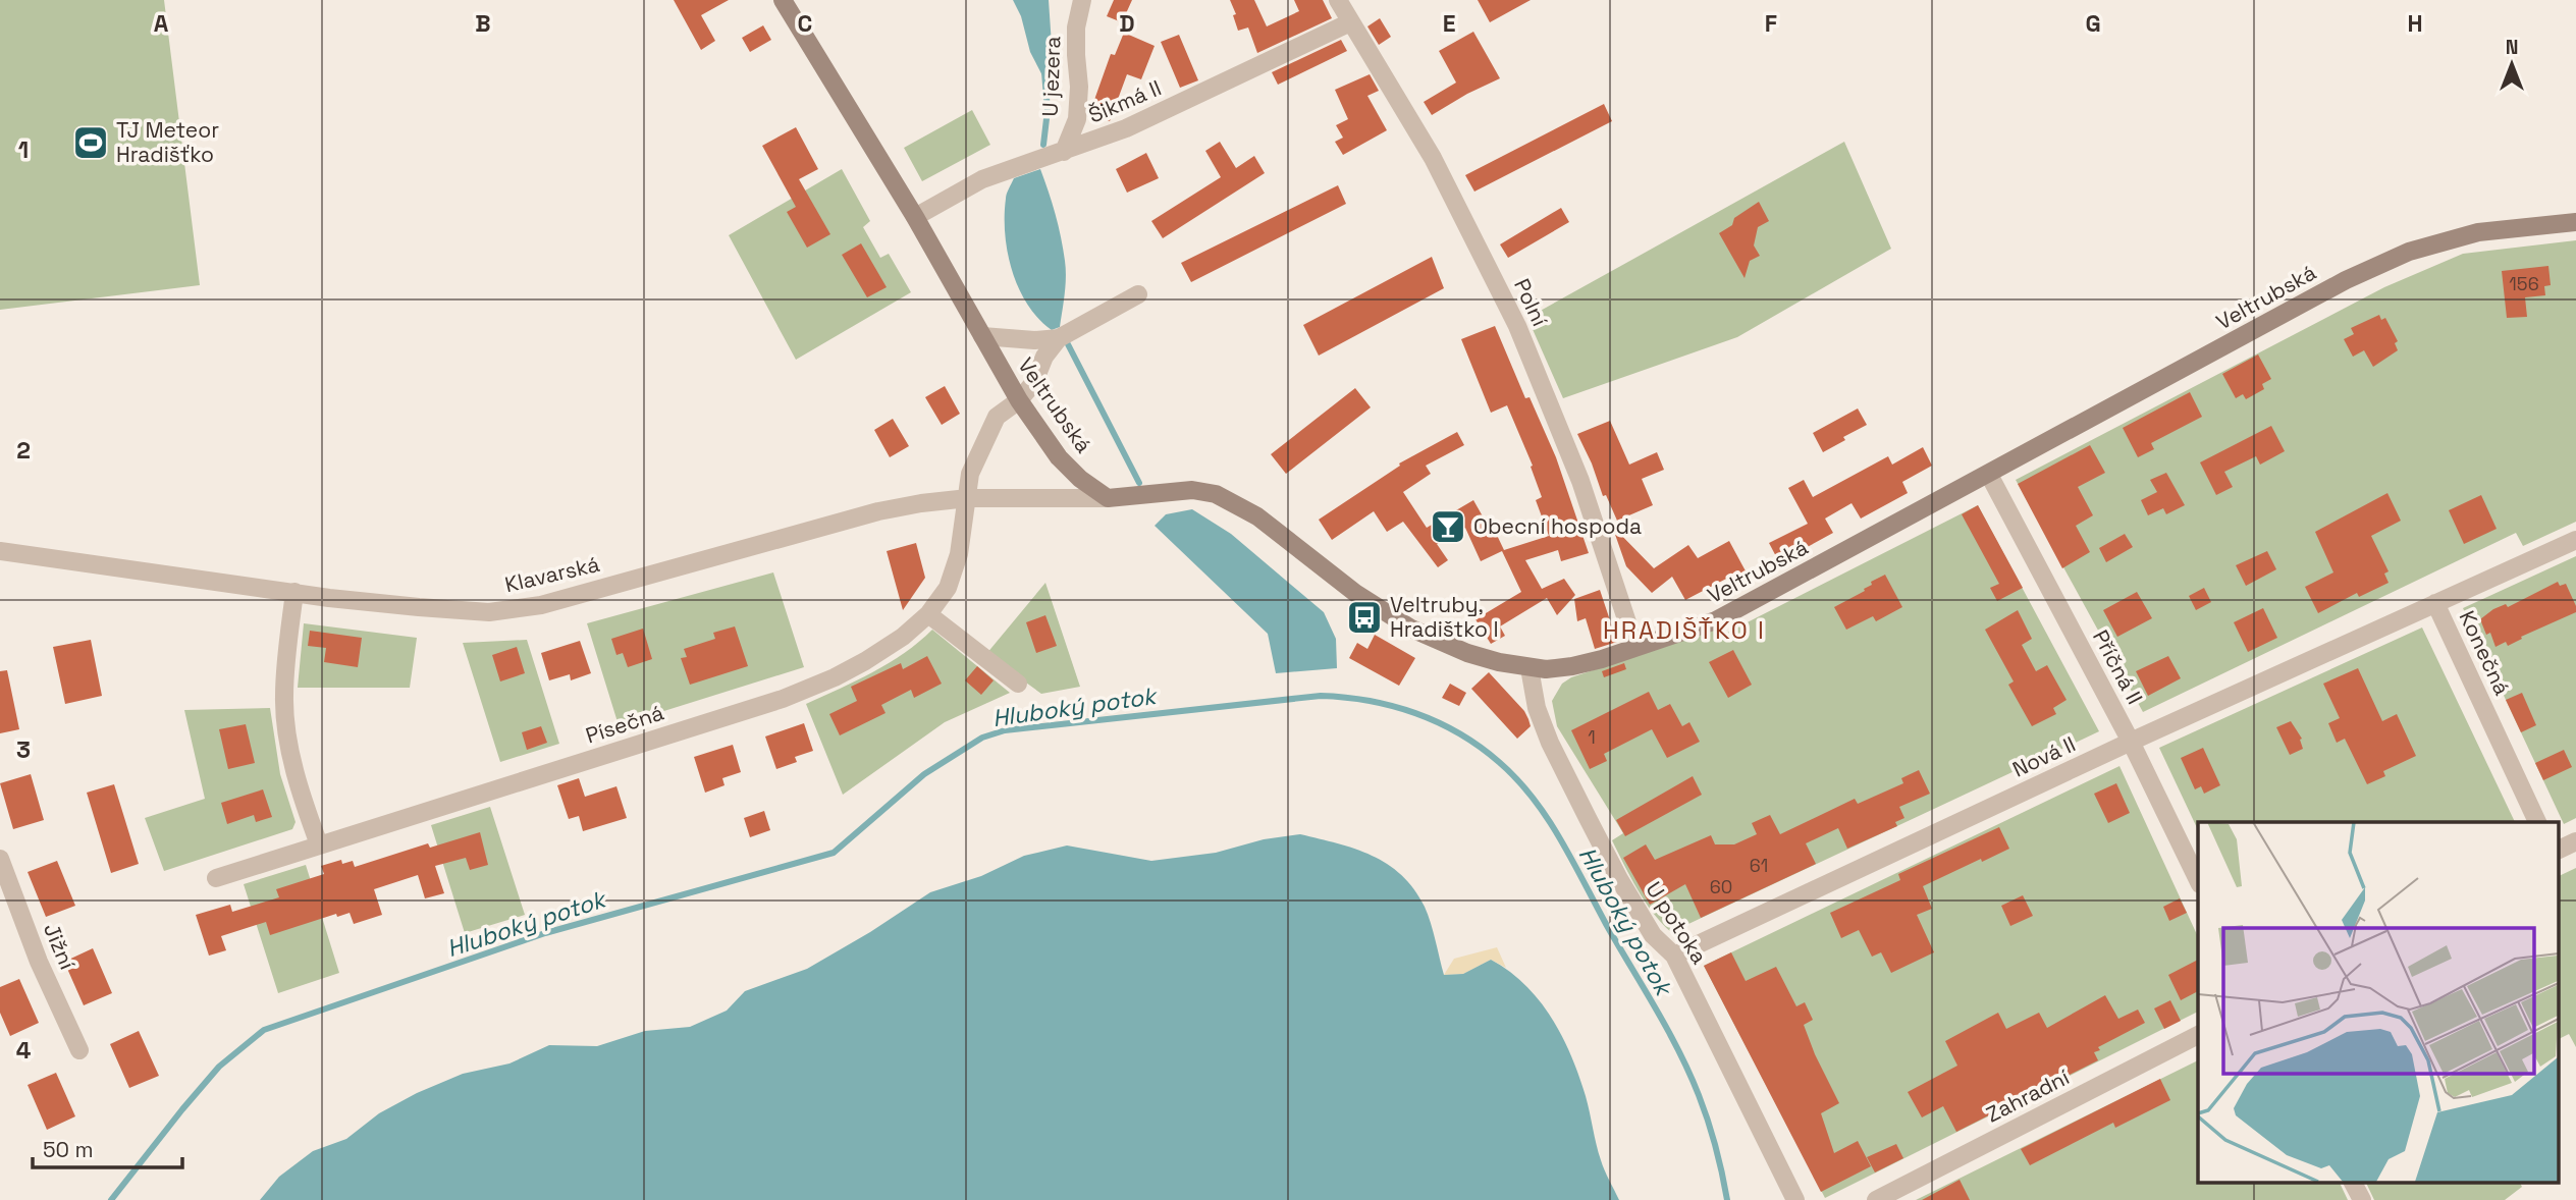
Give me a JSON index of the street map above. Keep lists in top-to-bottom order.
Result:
{
  "streets": {
    "street": [
      "U jezera",
      "Šikmá II",
      "Veltrubská",
      "Polní",
      "Klavarská",
      "Konečná",
      "Příčná II",
      "Písečná",
      "Nová II",
      "U potoka",
      "Jižní",
      "Zahradní"
    ]
  },
  "crossings": [
    ["U jezera", "Šikmá II"],
    ["Šikmá II", "Veltrubská"],
    ["Šikmá II", "Polní"],
    ["Veltrubská", "Polní"],
    ["Veltrubská", "Klavarská"],
    ["Veltrubská", "Příčná II"],
    ["Veltrubská", "Písečná"],
    ["Veltrubská", "U potoka"],
    ["Klavarská", "Písečná"],
    ["Konečná", "Nová II"],
    ["Příčná II", "Nová II"],
    ["Nová II", "U potoka"]
  ],
  "districts": ["HRADIŠŤKO I"],
  "water": ["Hluboký potok"],
  "places": {
    "sports": ["TJ Meteor Hradišťko"],
    "bar": ["Obecní hospoda"],
    "bus stop": ["Veltruby, Hradištko I"]
  },
  "house_numbers": [
    "156",
    "1",
    "61",
    "60"
  ],
  "scale_bar": "50 m",
  "north": "top",
  "grid": {
    "columns": [
      "A",
      "B",
      "C",
      "D",
      "E",
      "F",
      "G",
      "H"
    ],
    "rows": [
      "1",
      "2",
      "3",
      "4"
    ]
  }
}
